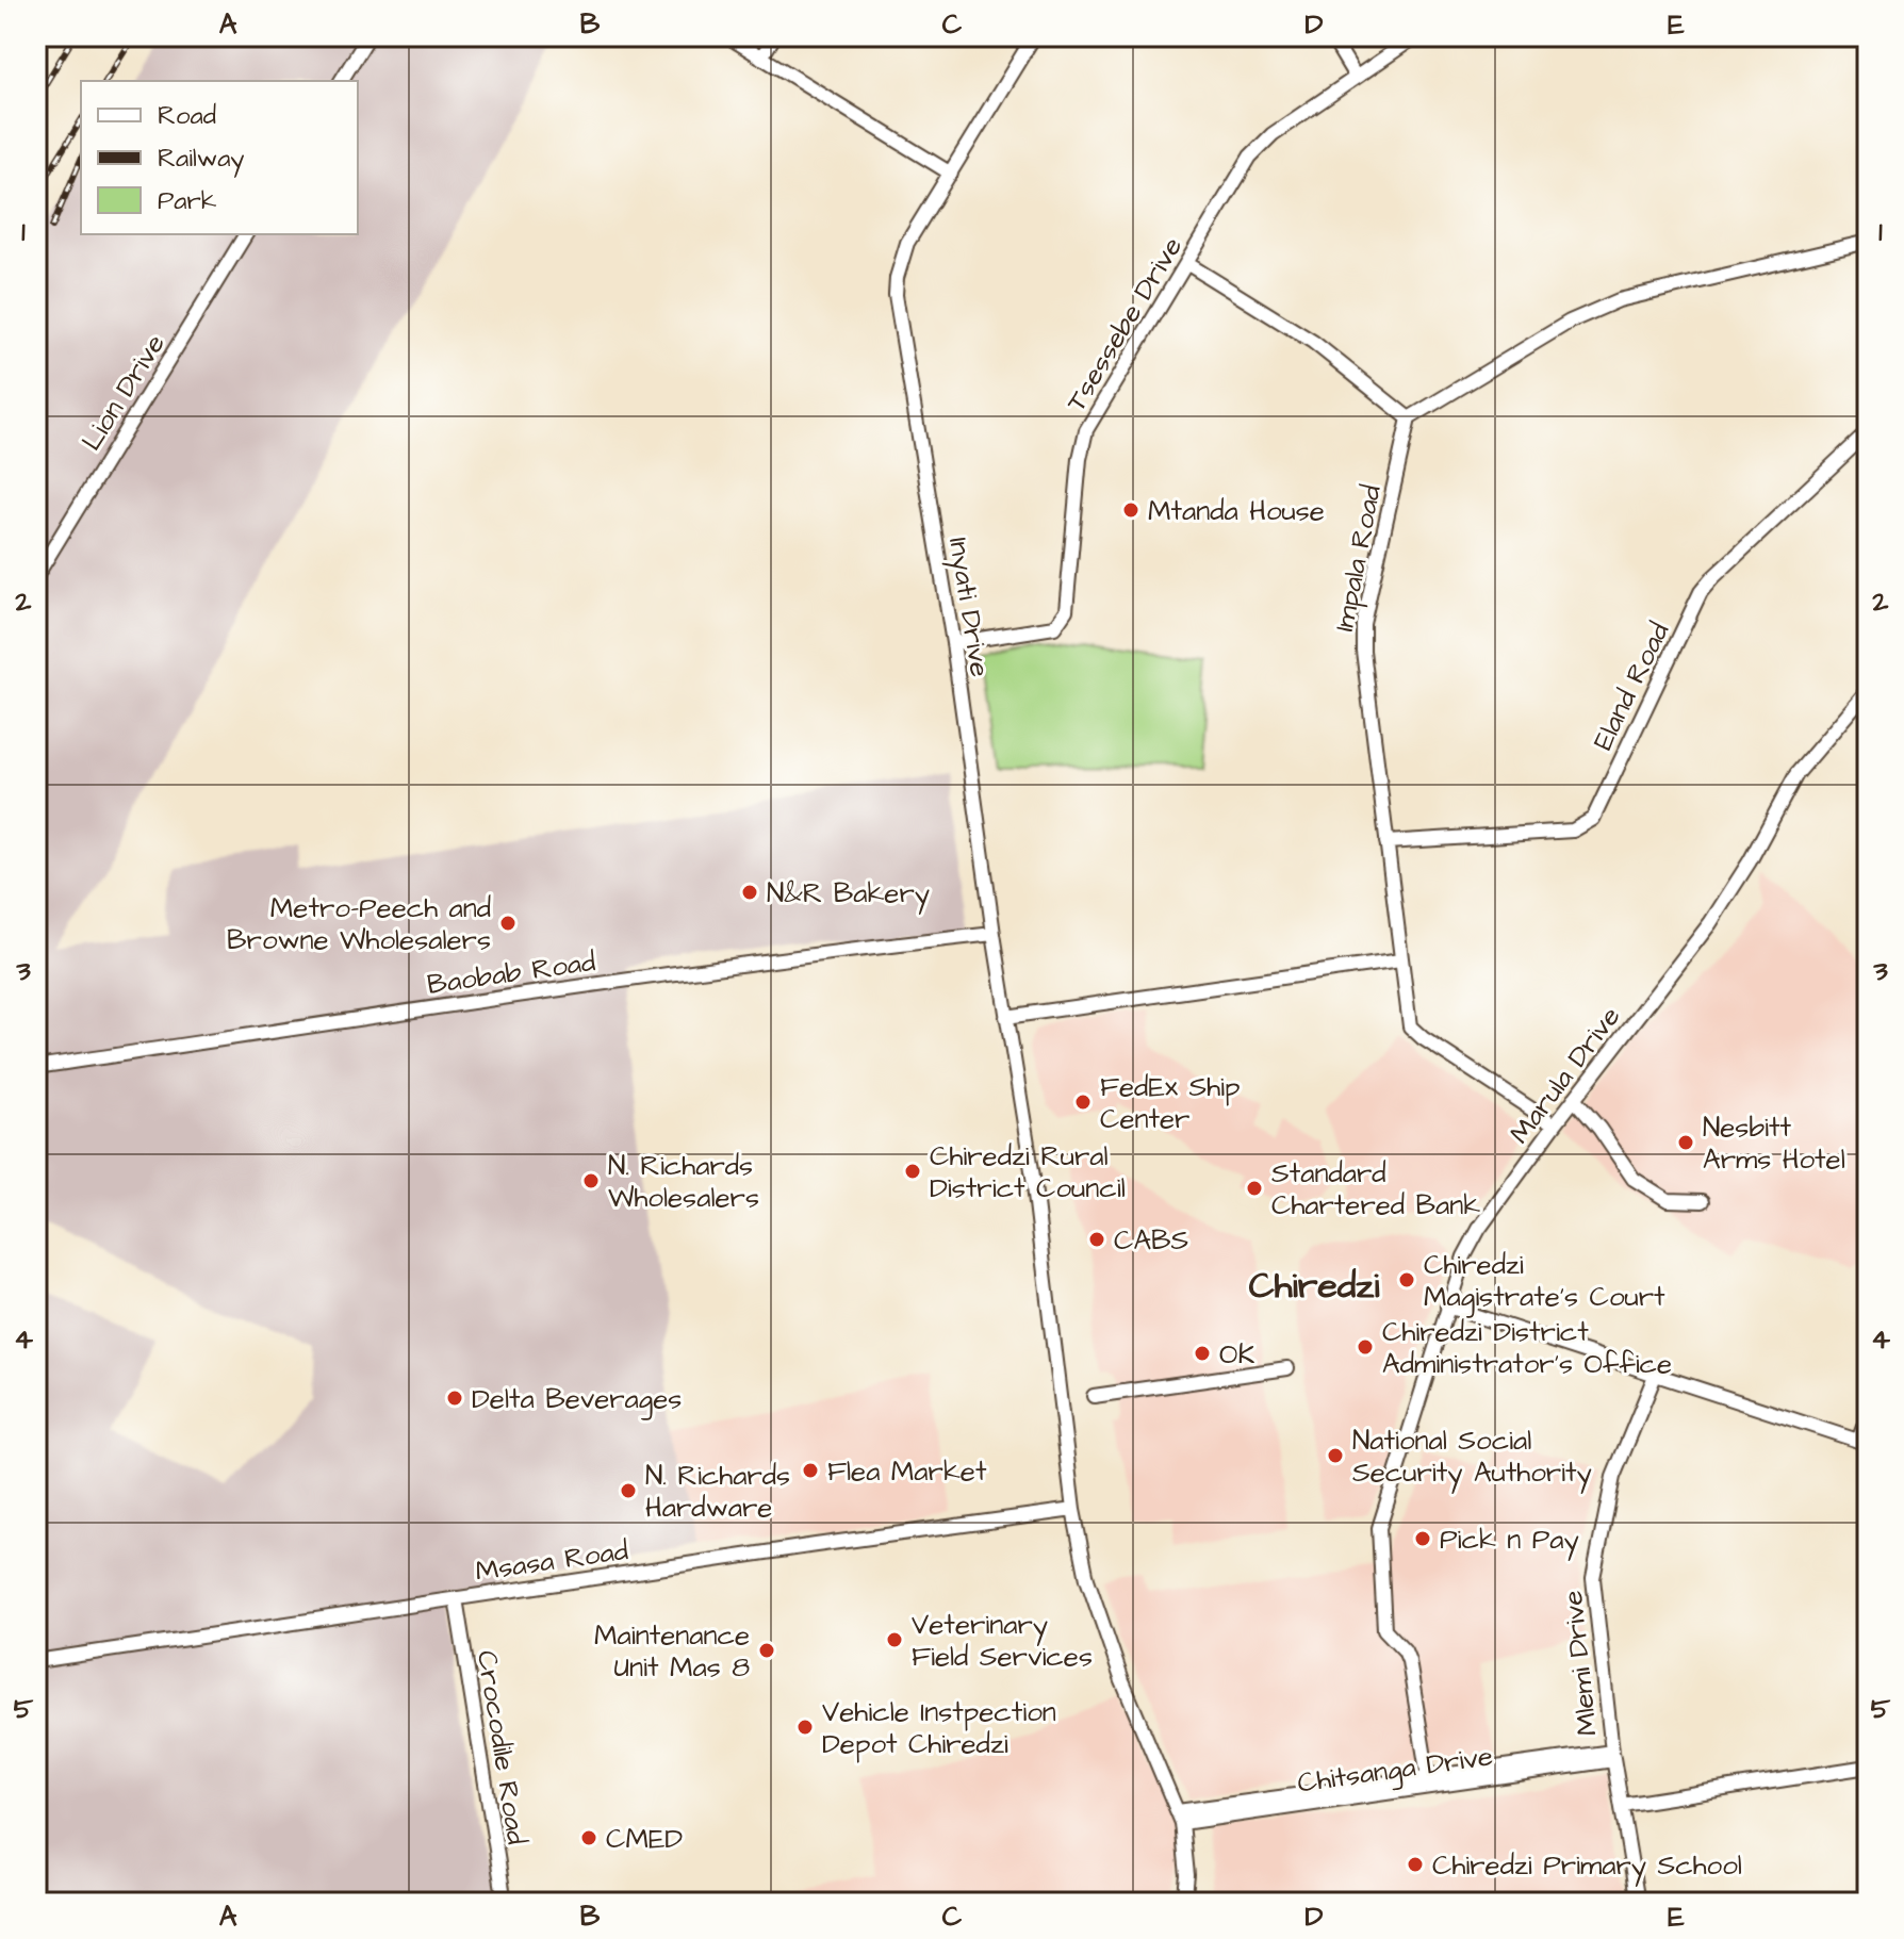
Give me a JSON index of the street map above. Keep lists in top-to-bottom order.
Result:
{
  "streets": {
    "street": [
      "Tsessebe Drive",
      "Lion Drive",
      "Impala Road",
      "Inyati Drive",
      "Eland Road",
      "Baobab Road",
      "Marula Drive",
      "Msasa Road",
      "Mlemi Drive",
      "Crocodile Road",
      "Chitsanga Drive"
    ]
  },
  "crossings": [
    ["Tsessebe Drive", "Inyati Drive"],
    ["Impala Road", "Eland Road"],
    ["Impala Road", "Marula Drive"],
    ["Inyati Drive", "Baobab Road"],
    ["Inyati Drive", "Msasa Road"],
    ["Inyati Drive", "Chitsanga Drive"],
    ["Msasa Road", "Crocodile Road"],
    ["Mlemi Drive", "Chitsanga Drive"]
  ],
  "districts": ["Chiredzi"],
  "places": [
    "Mtanda House",
    "N&R Bakery",
    "Metro-Peech and Browne Wholesalers",
    "FedEx Ship Center",
    "Nesbitt Arms Hotel",
    "Chiredzi Rural District Council",
    "N. Richards Wholesalers",
    "Standard Chartered Bank",
    "CABS",
    "Chiredzi Magistrate's Court",
    "Chiredzi District Administrator's Office",
    "OK",
    "Delta Beverages",
    "National Social Security Authority",
    "Flea Market",
    "N. Richards Hardware",
    "Pick n Pay",
    "Veterinary Field Services",
    "Maintenance Unit Mas 8",
    "Vehicle Instpection Depot Chiredzi",
    "CMED",
    "Chiredzi Primary School"
  ],
  "legend": ["Road", "Railway", "Park"],
  "grid": {
    "columns": [
      "A",
      "B",
      "C",
      "D",
      "E"
    ],
    "rows": [
      "1",
      "2",
      "3",
      "4",
      "5"
    ]
  }
}
